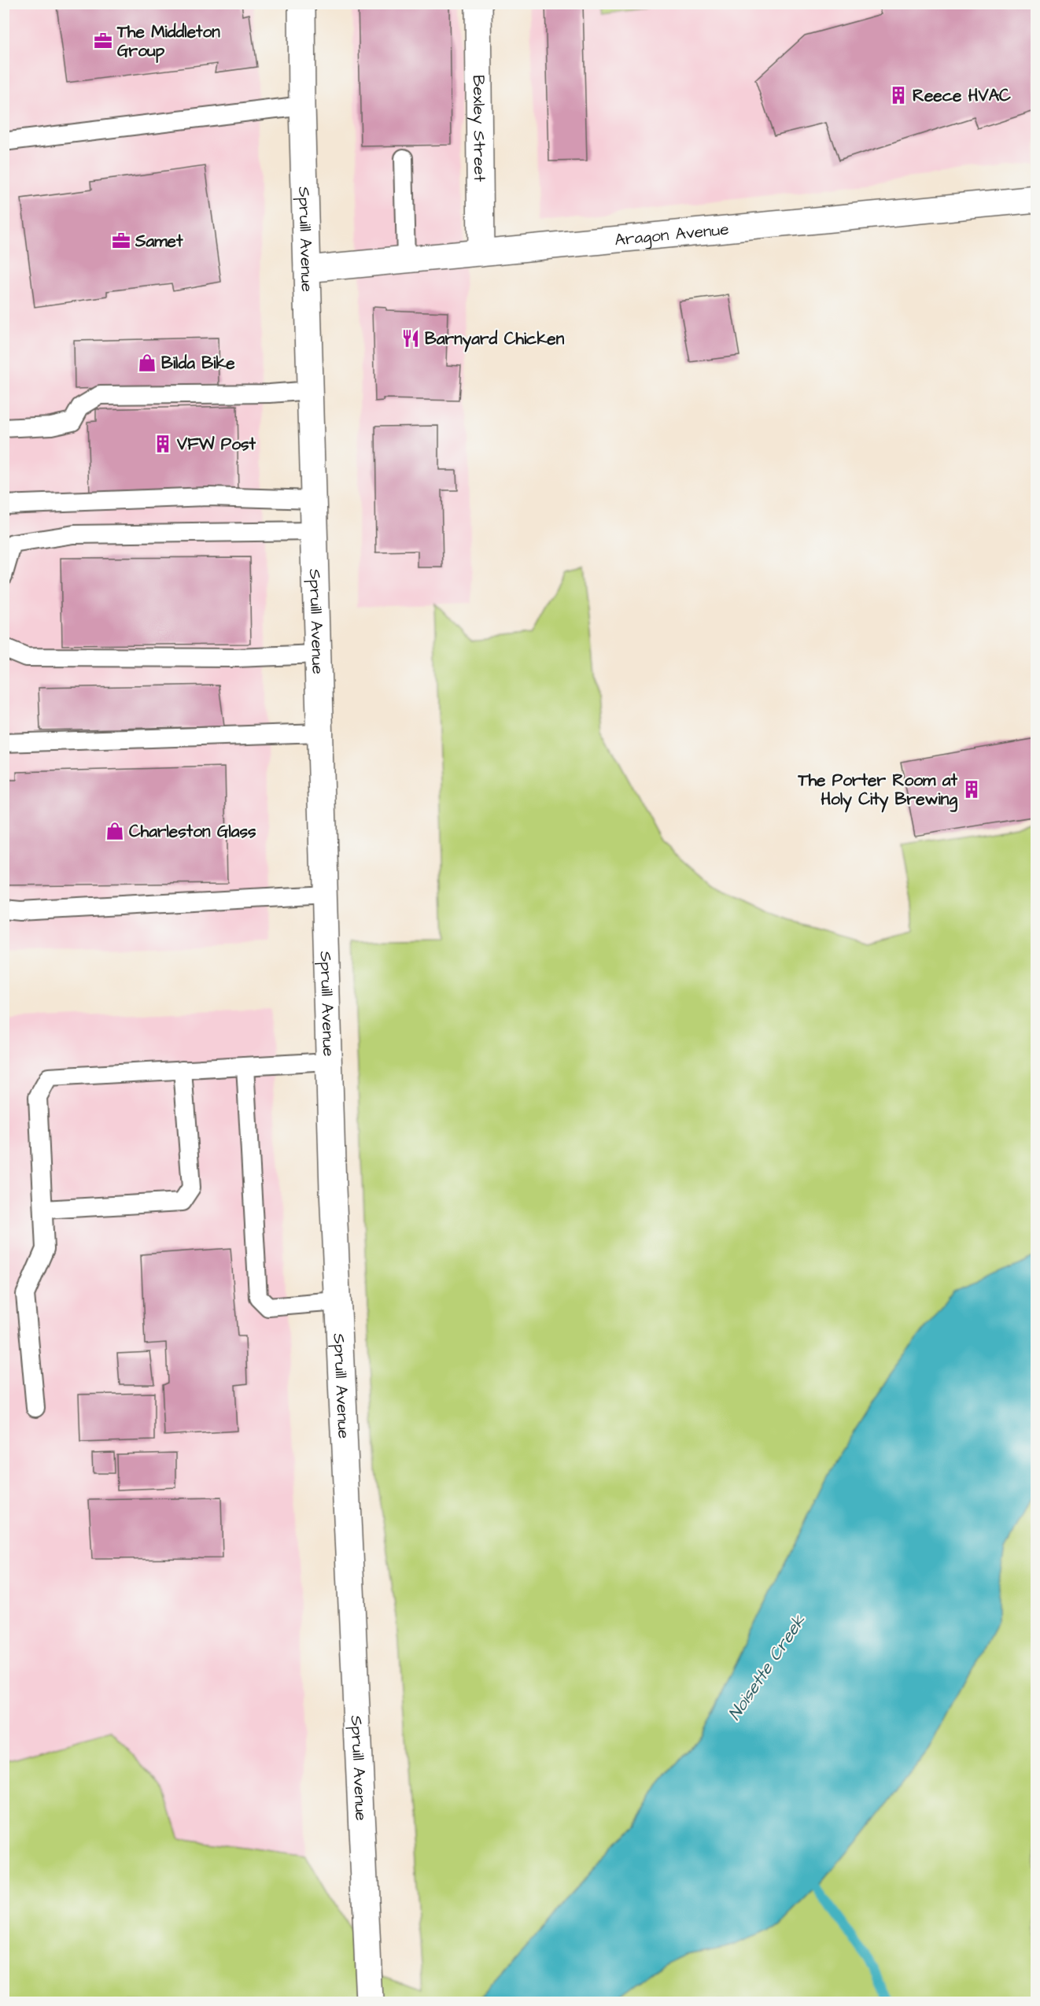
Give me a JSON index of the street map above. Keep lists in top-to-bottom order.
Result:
{
  "streets": {
    "street": ["Bexley Street", "Aragon Avenue", "Spruill Avenue"]
  },
  "crossings": [
    ["Bexley Street", "Aragon Avenue"],
    ["Aragon Avenue", "Spruill Avenue"]
  ],
  "water": ["Noisette Creek"],
  "places": {
    "office": ["The Middleton Group", "Samet"],
    "building": ["Reece HVAC", "VFW Post", "The Porter Room at Holy City Brewing"],
    "restaurant": ["Barnyard Chicken"],
    "shop": ["Bilda Bike", "Charleston Glass"]
  }
}
